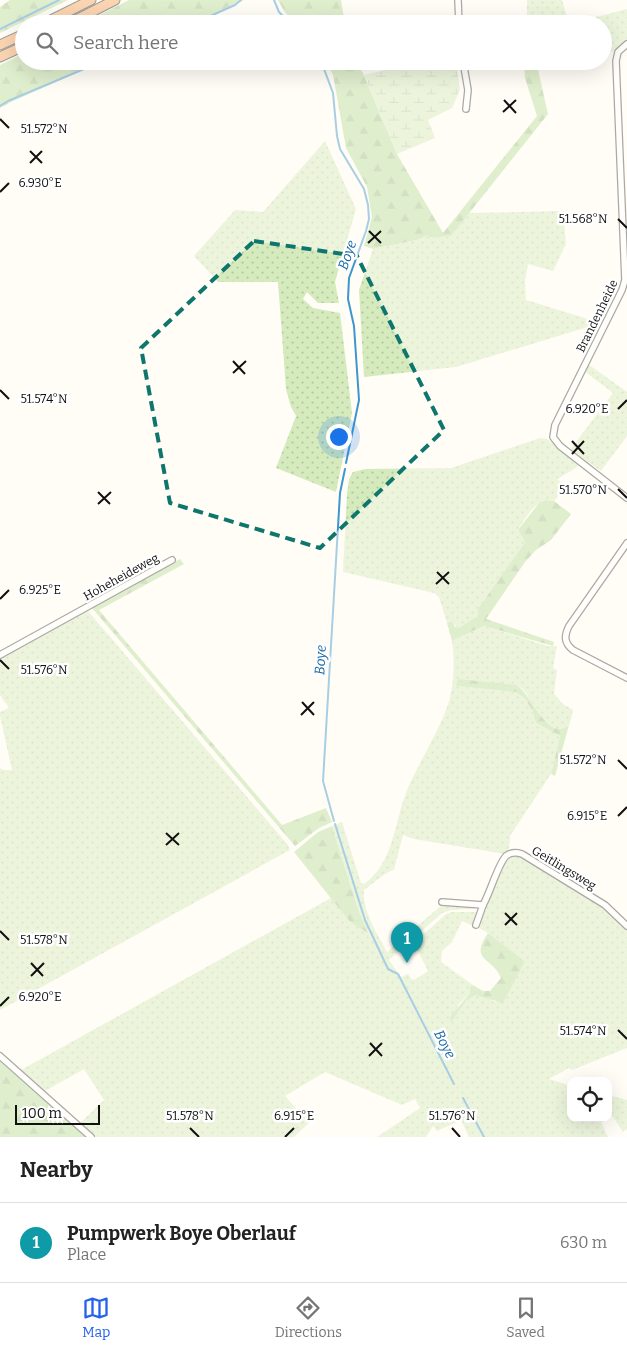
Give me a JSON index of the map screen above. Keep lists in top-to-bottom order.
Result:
{
  "streets": {
    "street": ["Brandenheide", "Hoheheideweg", "Geitlingsweg"]
  },
  "water": ["Boye"],
  "scale_bar": "100 m",
  "page": {
    "search": "Search here",
    "pins": "1",
    "scale": "100 m",
    "heading": "Nearby",
    "list": [
      {
        "mark": "1",
        "name": "Pumpwerk Boye Oberlauf",
        "note": "Place",
        "value": "630 m"
      }
    ],
    "nav": ["Map", "Directions", "Saved"]
  },
  "coordinates": [
    "51.572°N",
    "6.930°E",
    "51.568°N",
    "51.574°N",
    "6.920°E",
    "51.570°N",
    "6.925°E",
    "51.576°N",
    "6.915°E",
    "51.578°N"
  ]
}
